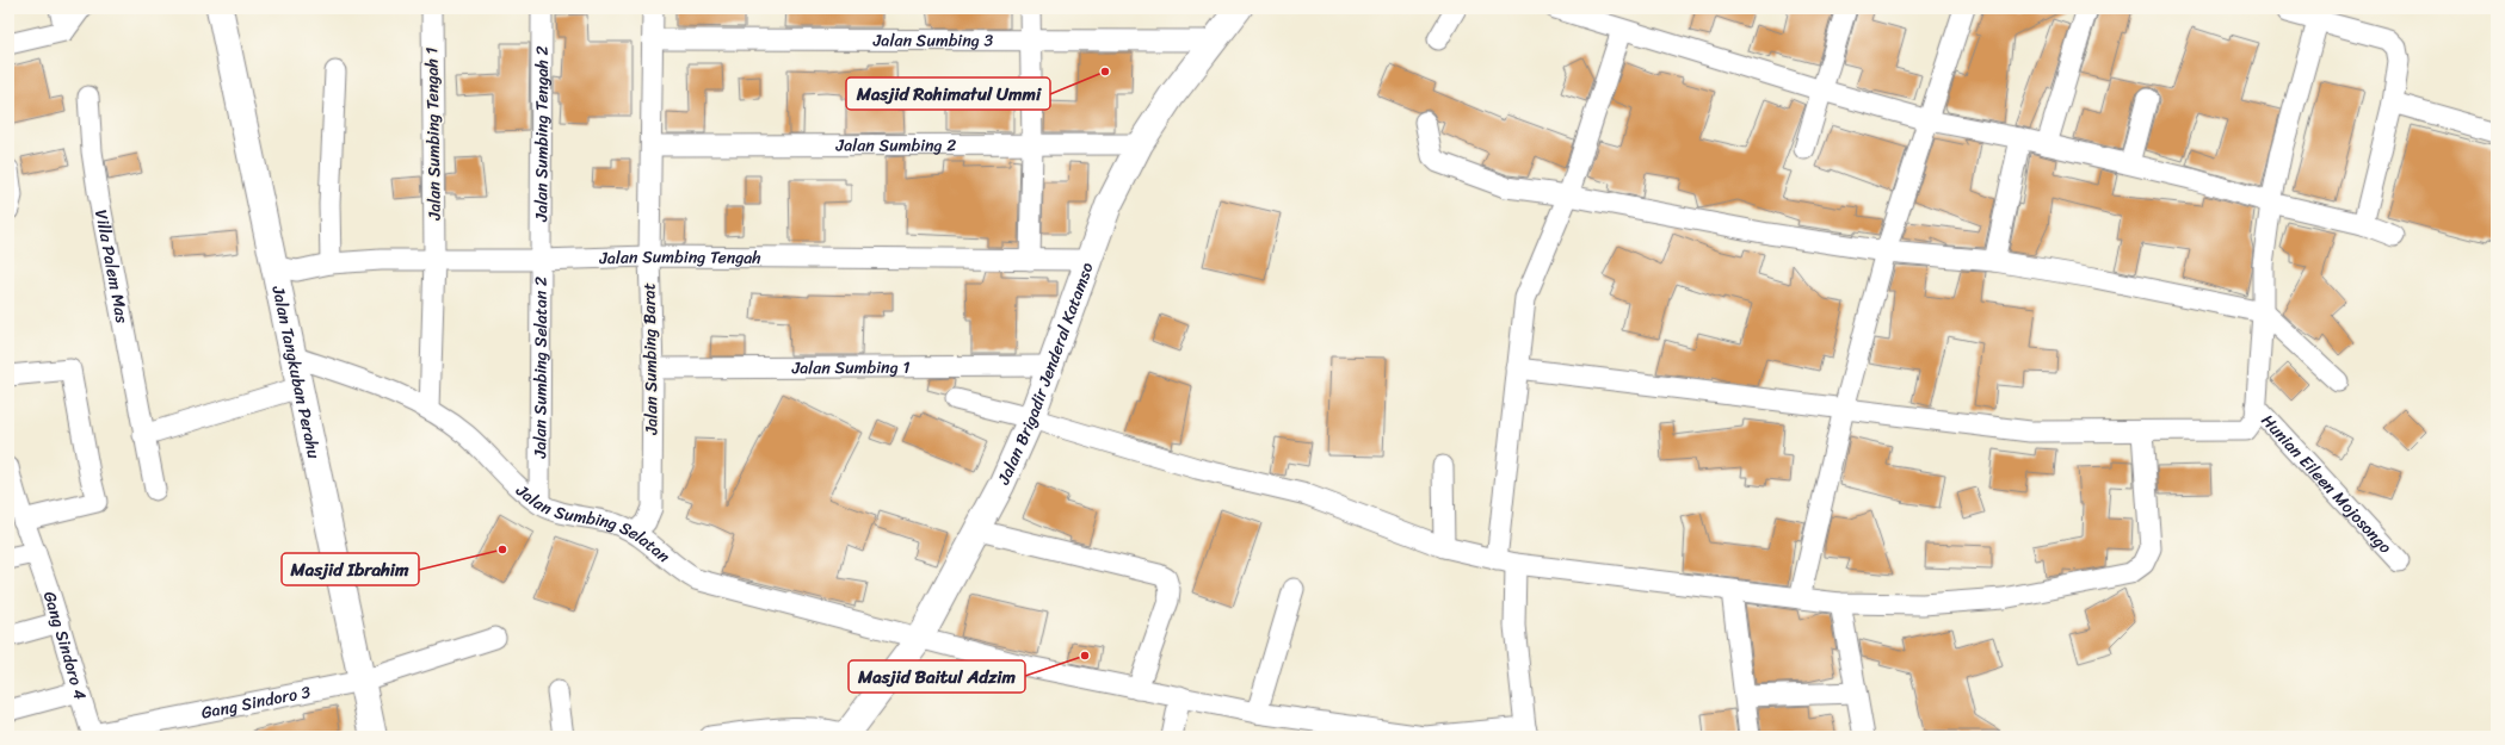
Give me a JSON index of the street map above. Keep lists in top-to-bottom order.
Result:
{
  "streets": {
    "main road": ["Jalan Tangkuban Perahu", "Jalan Brigadir Jenderal Katamso"],
    "street": [
      "Jalan Sumbing 3",
      "Jalan Sumbing Tengah 1",
      "Jalan Sumbing Tengah 2",
      "Jalan Sumbing 2",
      "Jalan Sumbing Tengah",
      "Villa Palem Mas",
      "Jalan Sumbing Barat",
      "Jalan Sumbing Selatan 2",
      "Jalan Sumbing 1",
      "Hunian Eileen Mojosongo",
      "Jalan Sumbing Selatan",
      "Gang Sindoro 4",
      "Gang Sindoro 3"
    ]
  },
  "crossings": [
    ["Jalan Sumbing 3", "Jalan Sumbing Barat"],
    ["Jalan Sumbing 3", "Jalan Brigadir Jenderal Katamso"],
    ["Jalan Sumbing Tengah 1", "Jalan Sumbing Tengah"],
    ["Jalan Sumbing Tengah 1", "Jalan Sumbing Selatan"],
    ["Jalan Sumbing Tengah 2", "Jalan Sumbing Tengah"],
    ["Jalan Sumbing Tengah 2", "Jalan Sumbing Selatan 2"],
    ["Jalan Sumbing 2", "Jalan Sumbing Barat"],
    ["Jalan Sumbing 2", "Jalan Brigadir Jenderal Katamso"],
    ["Jalan Sumbing Tengah", "Jalan Sumbing Barat"],
    ["Jalan Sumbing Tengah", "Jalan Sumbing Selatan 2"],
    ["Jalan Sumbing Tengah", "Jalan Tangkuban Perahu"],
    ["Jalan Sumbing Tengah", "Jalan Brigadir Jenderal Katamso"],
    ["Jalan Sumbing Barat", "Jalan Sumbing 1"],
    ["Jalan Sumbing Barat", "Jalan Sumbing Selatan"],
    ["Jalan Sumbing Selatan 2", "Jalan Sumbing Selatan"],
    ["Jalan Sumbing 1", "Jalan Brigadir Jenderal Katamso"],
    ["Jalan Tangkuban Perahu", "Jalan Sumbing Selatan"],
    ["Jalan Tangkuban Perahu", "Gang Sindoro 3"],
    ["Jalan Brigadir Jenderal Katamso", "Jalan Sumbing Selatan"],
    ["Gang Sindoro 4", "Gang Sindoro 3"]
  ],
  "places": ["Masjid Rohimatul Ummi", "Masjid Ibrahim", "Masjid Baitul Adzim"]
}
